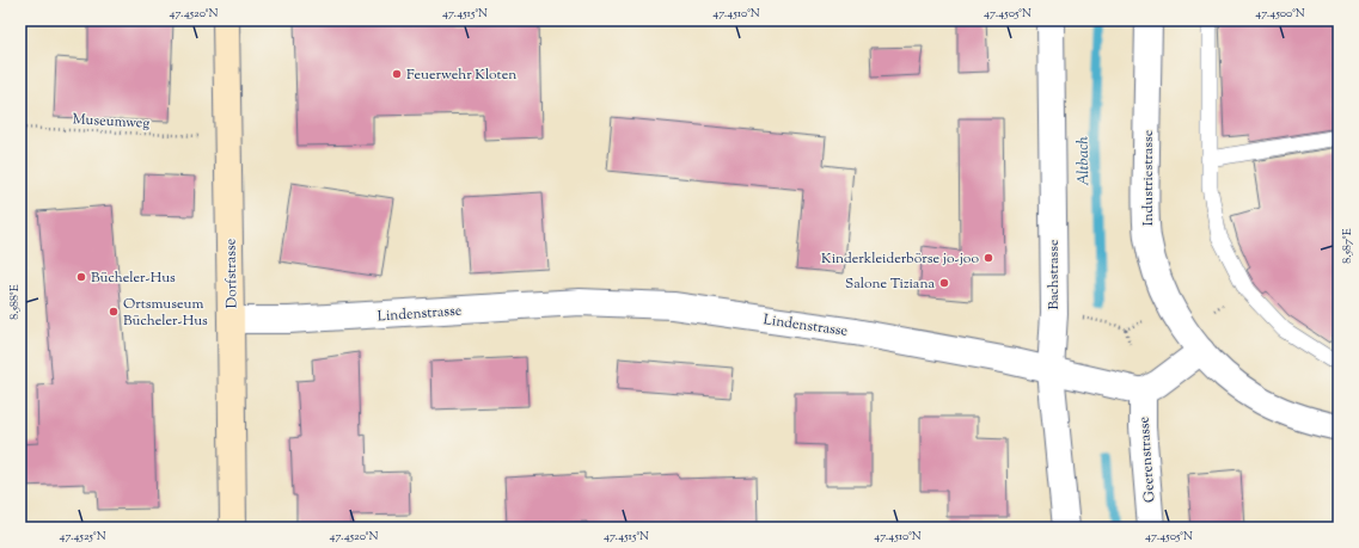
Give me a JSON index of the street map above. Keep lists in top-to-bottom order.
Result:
{
  "streets": {
    "main road": ["Dorfstrasse"],
    "street": [
      "Industriestrasse",
      "Bachstrasse",
      "Lindenstrasse",
      "Geerenstrasse"
    ],
    "path": ["Museumweg"]
  },
  "crossings": [
    ["Dorfstrasse", "Lindenstrasse"],
    ["Bachstrasse", "Lindenstrasse"],
    ["Lindenstrasse", "Geerenstrasse"]
  ],
  "water": ["Altbach"],
  "places": [
    "Feuerwehr Kloten",
    "Kinderkleiderbörse jo-joo",
    "Bücheler-Hus",
    "Salone Tiziana",
    "Ortsmuseum Bücheler-Hus"
  ],
  "coordinates": [
    "47.4520°N",
    "47.4515°N",
    "47.4510°N",
    "47.4505°N",
    "47.4500°N",
    "8.587°E",
    "8.588°E",
    "47.4525°N"
  ]
}
